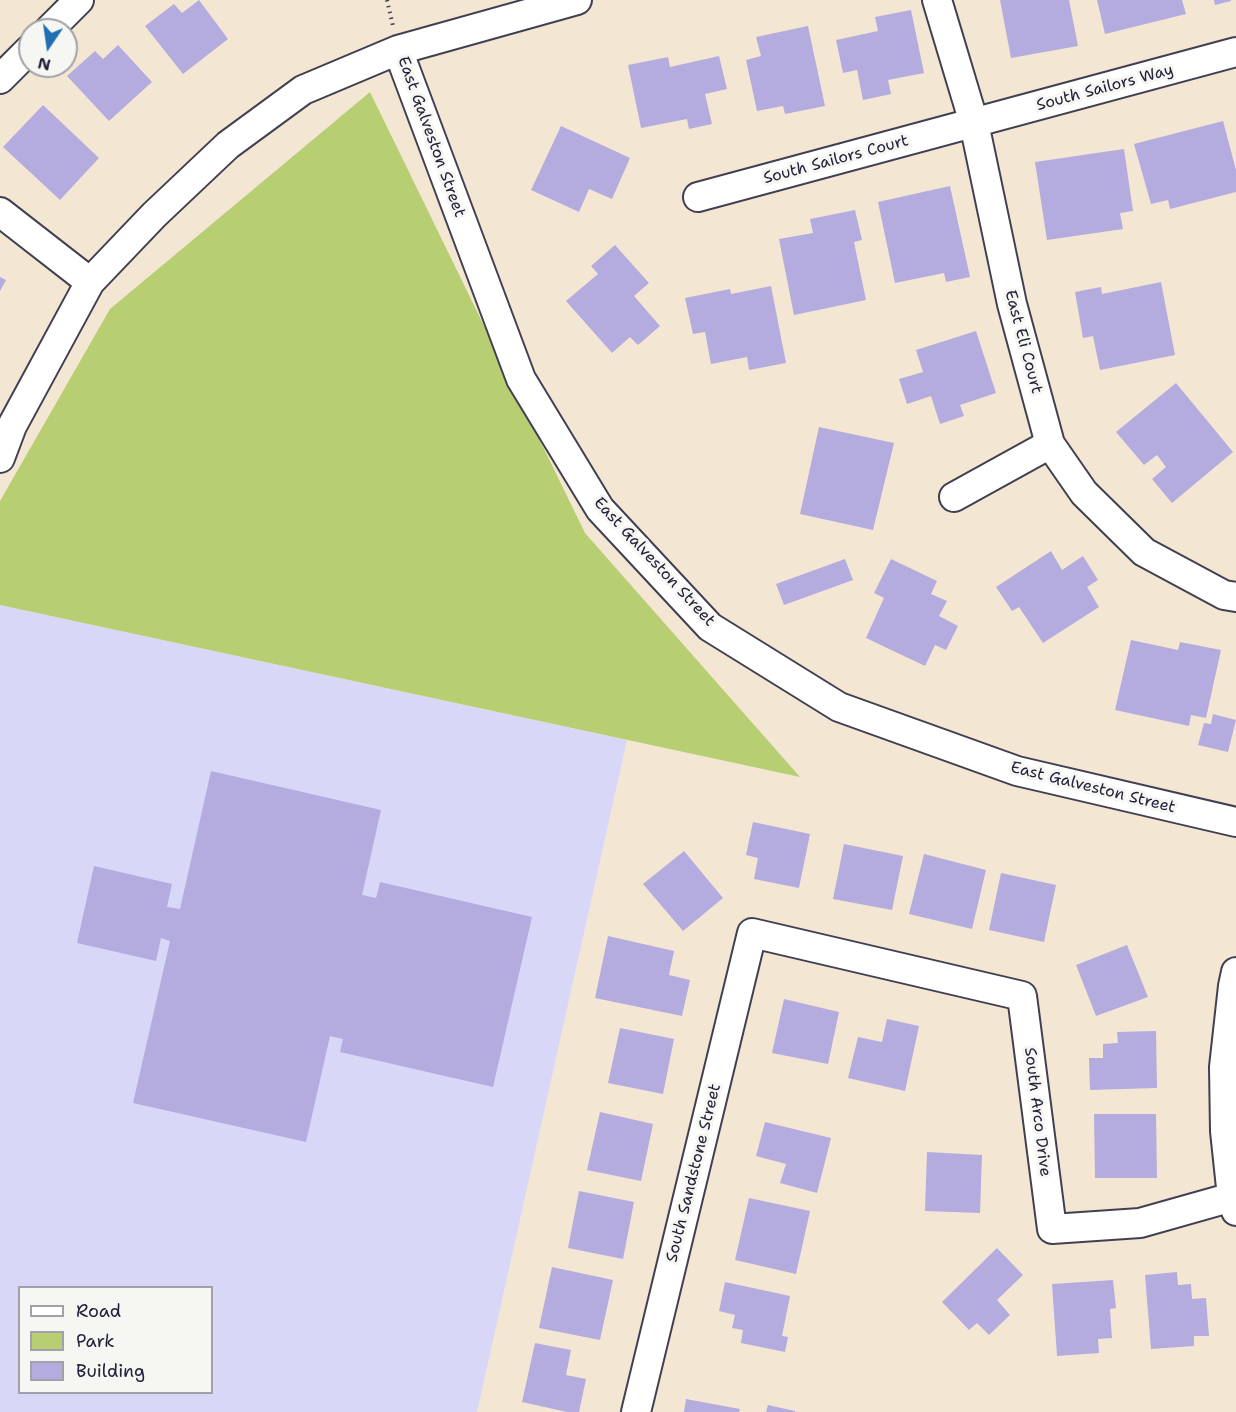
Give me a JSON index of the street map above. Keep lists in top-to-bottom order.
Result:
{
  "streets": {
    "street": [
      "South Sailors Way",
      "East Galveston Street",
      "South Sailors Court",
      "East Eli Court",
      "South Arco Drive",
      "South Sandstone Street"
    ]
  },
  "crossings": [
    ["South Sailors Way", "South Sailors Court"],
    ["South Sailors Way", "East Eli Court"],
    ["South Sailors Court", "East Eli Court"],
    ["South Arco Drive", "South Sandstone Street"]
  ],
  "legend": ["Road", "Park", "Building"],
  "north": "bottom"
}
